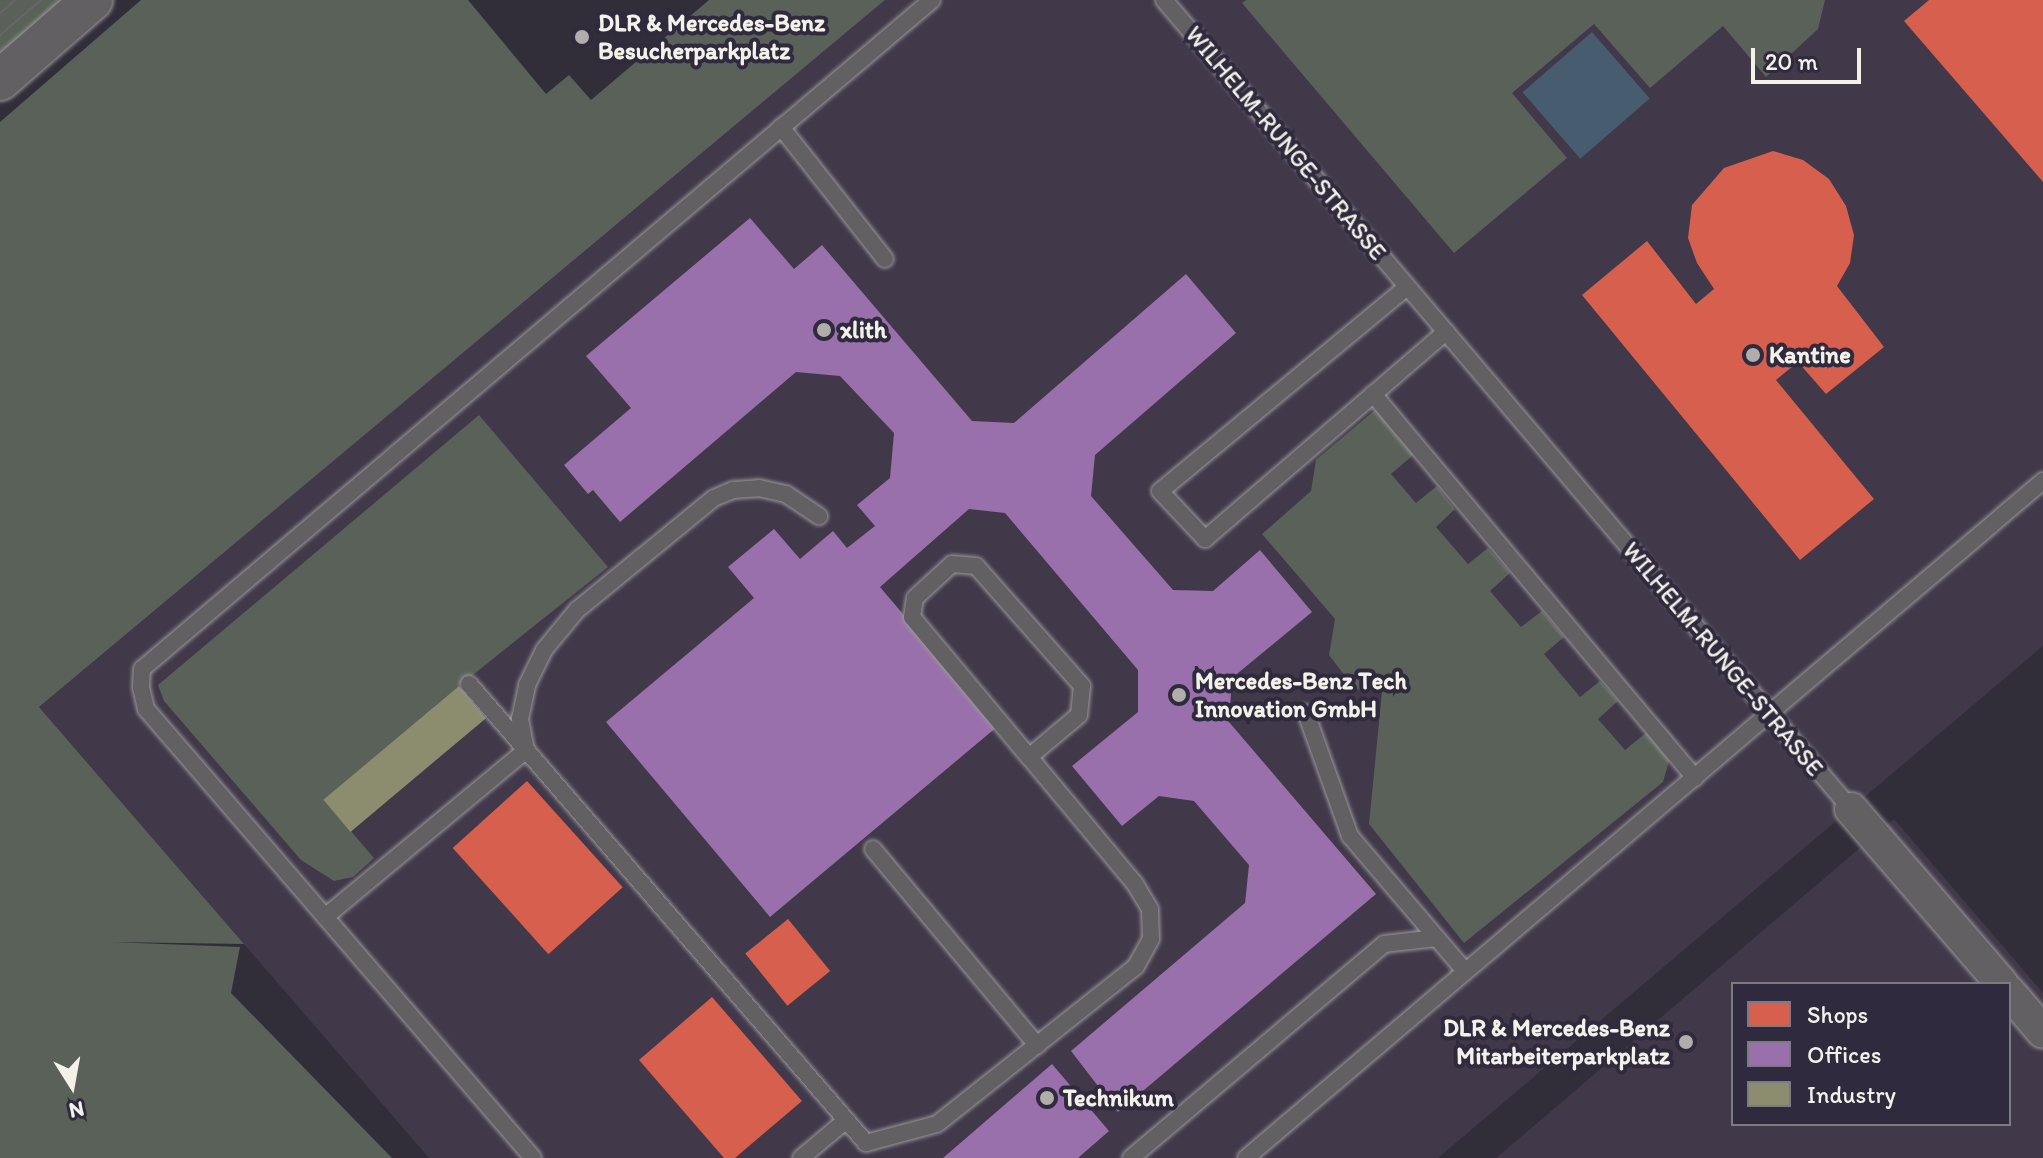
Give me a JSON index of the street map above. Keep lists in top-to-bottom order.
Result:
{
  "streets": {
    "street": ["WILHELM-RUNGE-STRASSE"]
  },
  "places": [
    "DLR & Mercedes-Benz Besucherparkplatz",
    "xlith",
    "Kantine",
    "Mercedes-Benz Tech Innovation GmbH",
    "DLR & Mercedes-Benz Mitarbeiterparkplatz",
    "Technikum"
  ],
  "legend": ["Shops", "Offices", "Industry"],
  "scale_bar": "20 m",
  "north": "bottom"
}
